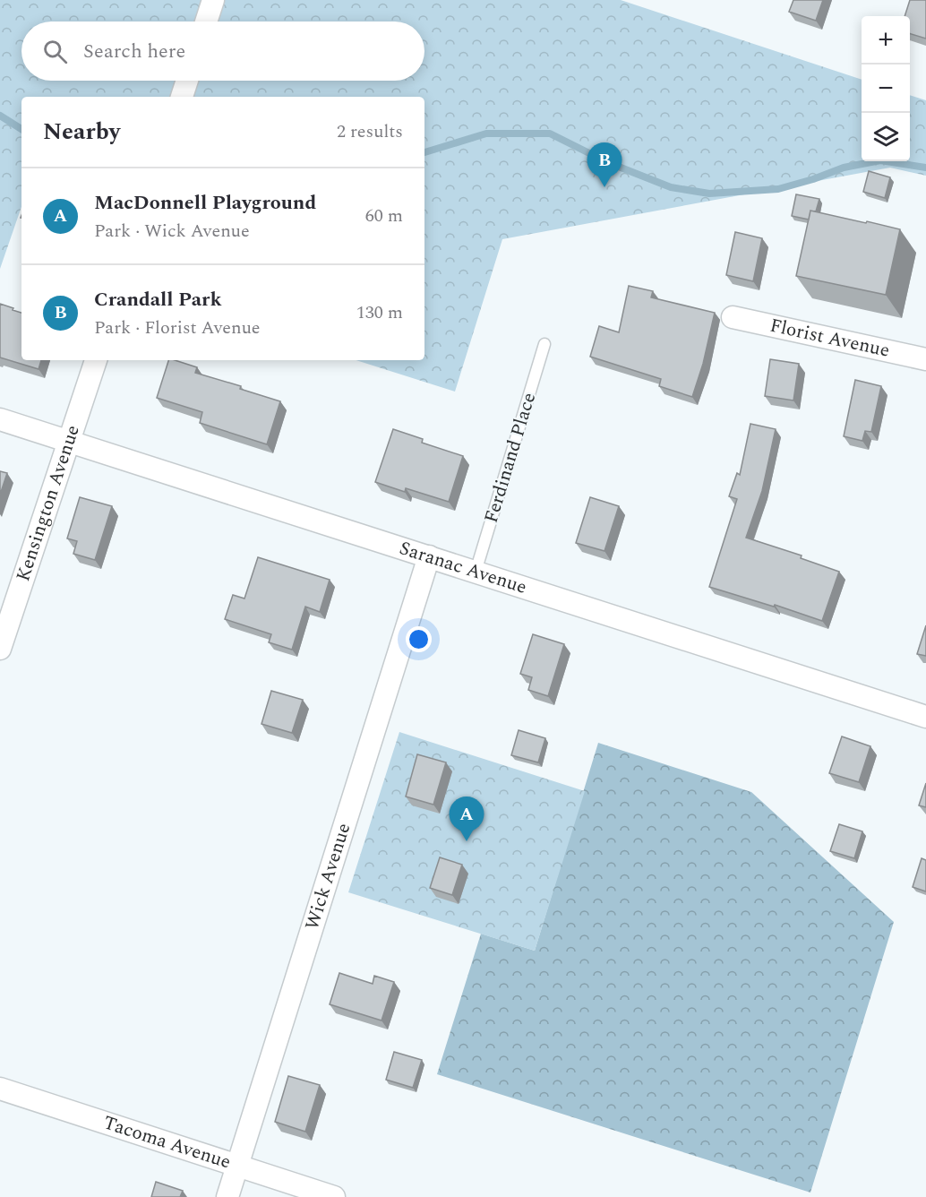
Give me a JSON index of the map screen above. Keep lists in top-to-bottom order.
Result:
{
  "streets": {
    "street": [
      "Florist Avenue",
      "Kensington Avenue",
      "Saranac Avenue",
      "Wick Avenue",
      "Tacoma Avenue"
    ],
    "lane": ["Ferdinand Place"]
  },
  "crossings": [
    ["Ferdinand Place", "Saranac Avenue"],
    ["Kensington Avenue", "Saranac Avenue"],
    ["Saranac Avenue", "Wick Avenue"],
    ["Wick Avenue", "Tacoma Avenue"]
  ],
  "page": {
    "map_buttons": ["+", "−"],
    "search": "Search here",
    "heading": ["Nearby", "2 results"],
    "pins": ["B", "A"],
    "list": [
      {
        "mark": "A",
        "name": "MacDonnell Playground",
        "note": "Park · Wick Avenue",
        "value": "60 m"
      },
      {
        "mark": "B",
        "name": "Crandall Park",
        "note": "Park · Florist Avenue",
        "value": "130 m"
      }
    ]
  }
}
